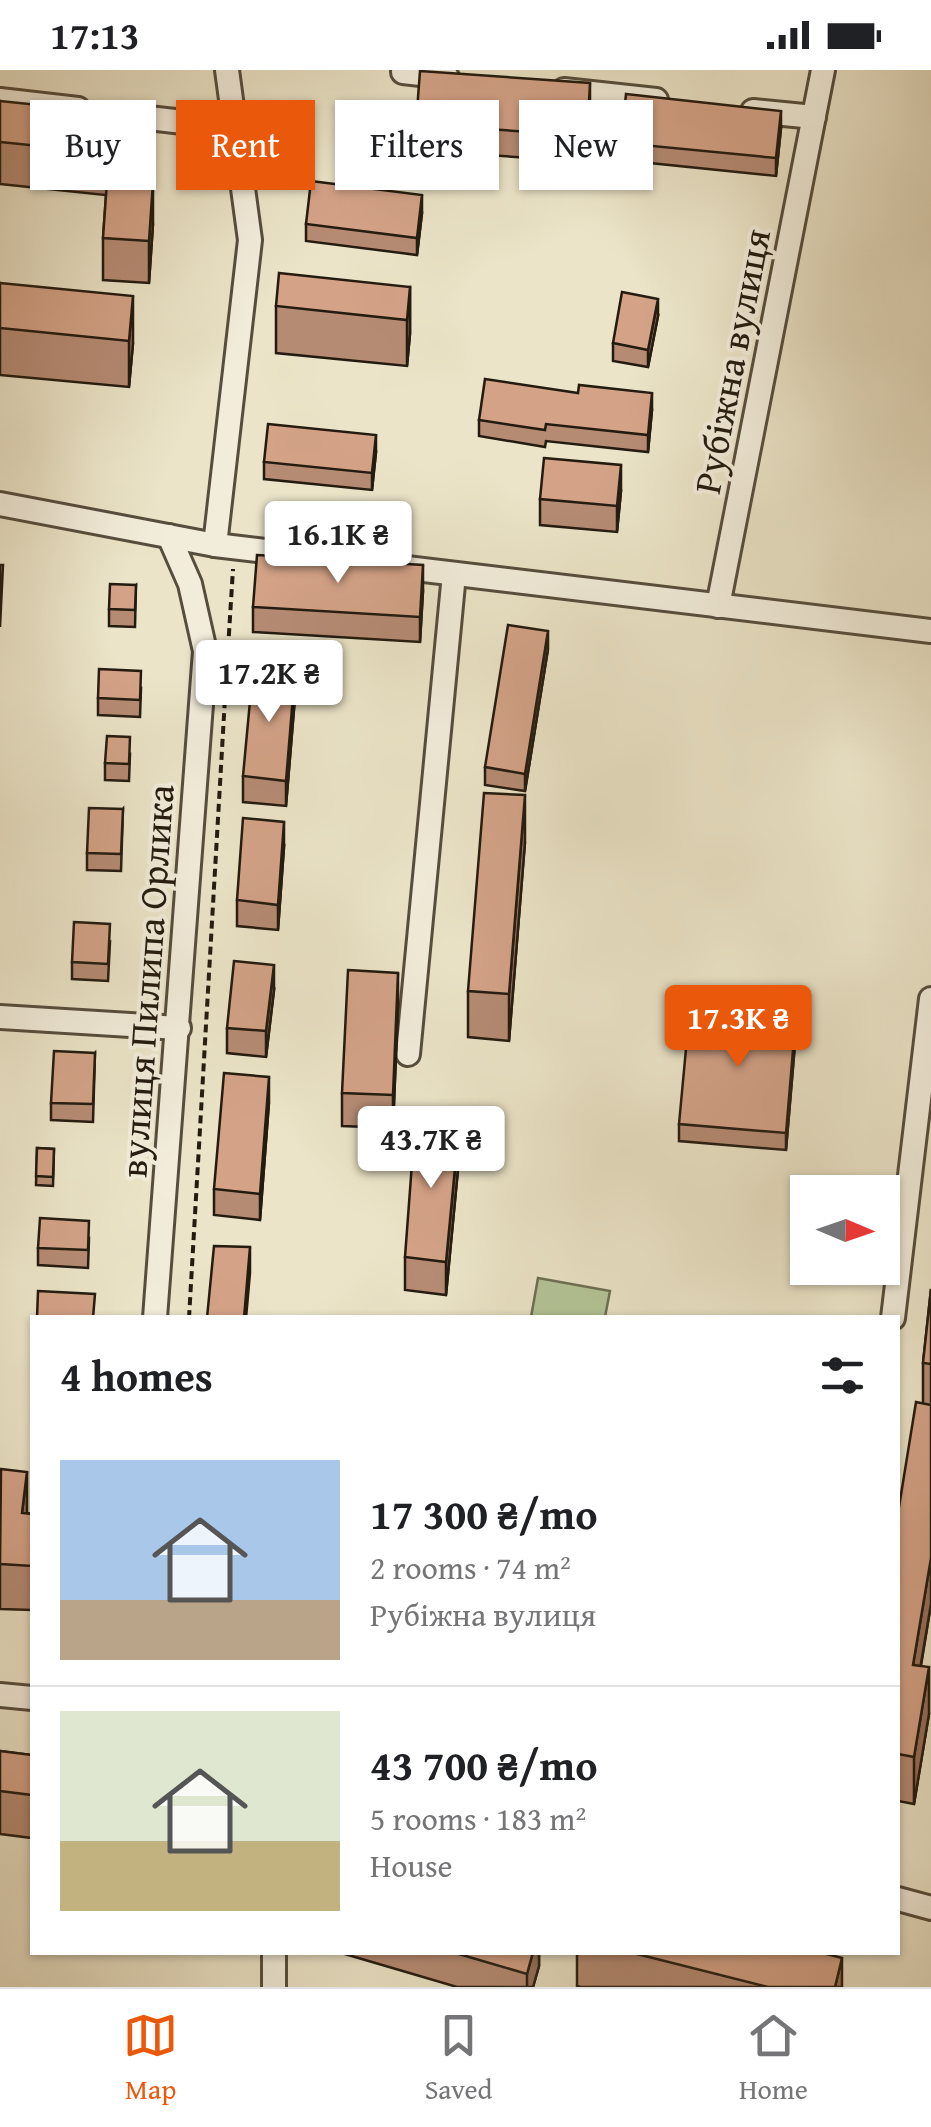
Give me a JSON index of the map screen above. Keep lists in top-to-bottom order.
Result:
{
  "streets": {
    "street": ["Рубіжна вулиця", "вулиця Пилипа Орлика"]
  },
  "north": "right",
  "page": {
    "status": "17:13",
    "chip": [
      "Buy",
      "Rent",
      "Filters",
      "New"
    ],
    "price": [
      "16.1K ₴",
      "17.2K ₴",
      "17.3K ₴",
      "43.7K ₴"
    ],
    "heading": "4 homes",
    "list": [
      {
        "name": "17 300 ₴/mo",
        "note": "2 rooms · 74 m² · Рубіжна вулиця"
      },
      {
        "name": "43 700 ₴/mo",
        "note": "5 rooms · 183 m² · House"
      }
    ],
    "tabs": ["Map", "Saved", "Home"]
  }
}
